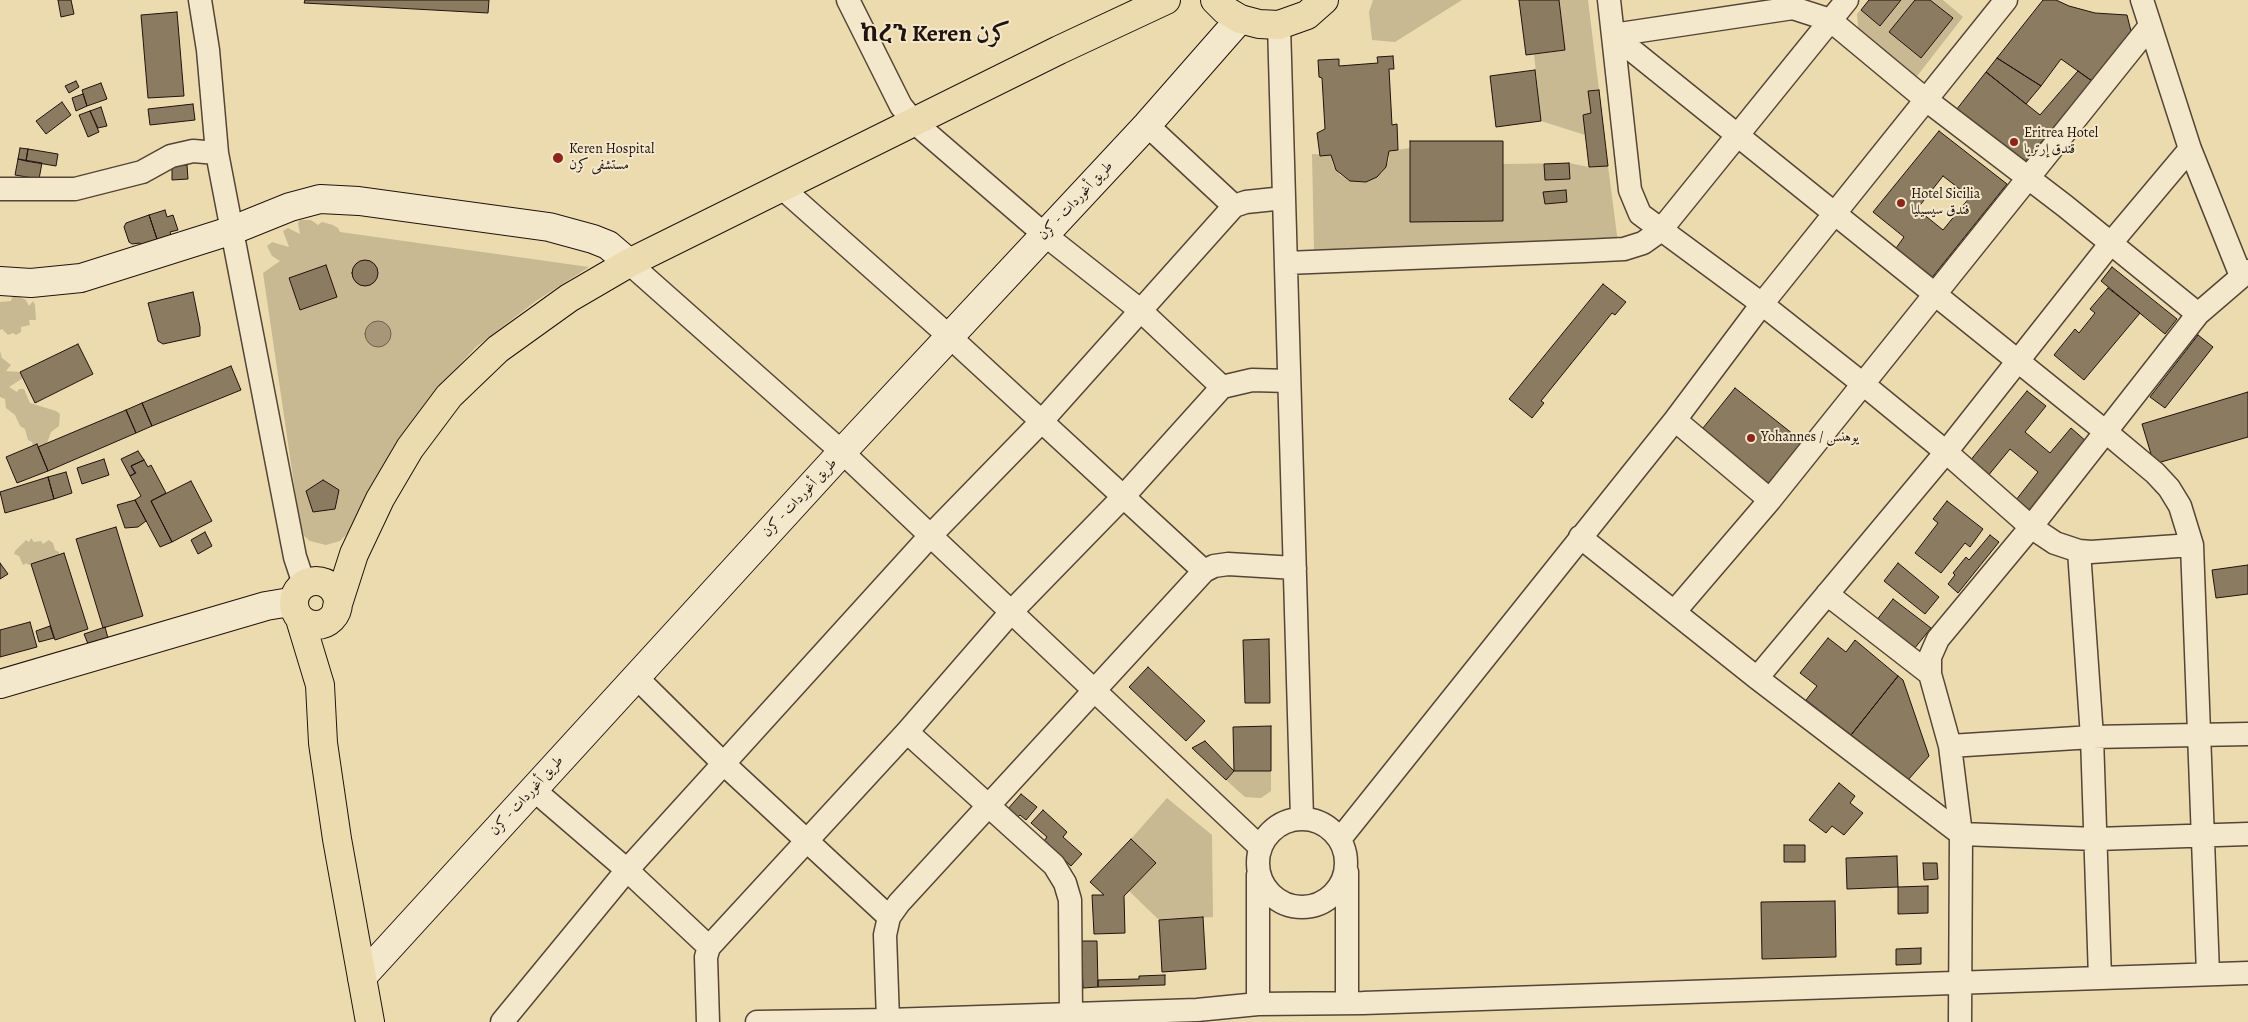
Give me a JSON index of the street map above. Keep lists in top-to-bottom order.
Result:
{
  "streets": {
    "street": ["طريق أغوردات - كرن"]
  },
  "districts": ["ከረን Keren كرن"],
  "places": [
    "Eritrea Hotel قندق إرتريا",
    "Keren Hospital مستشفى كرن",
    "Hotel Sicilia فندق سيسيليا",
    "Yohannes / يوهنس"
  ]
}
